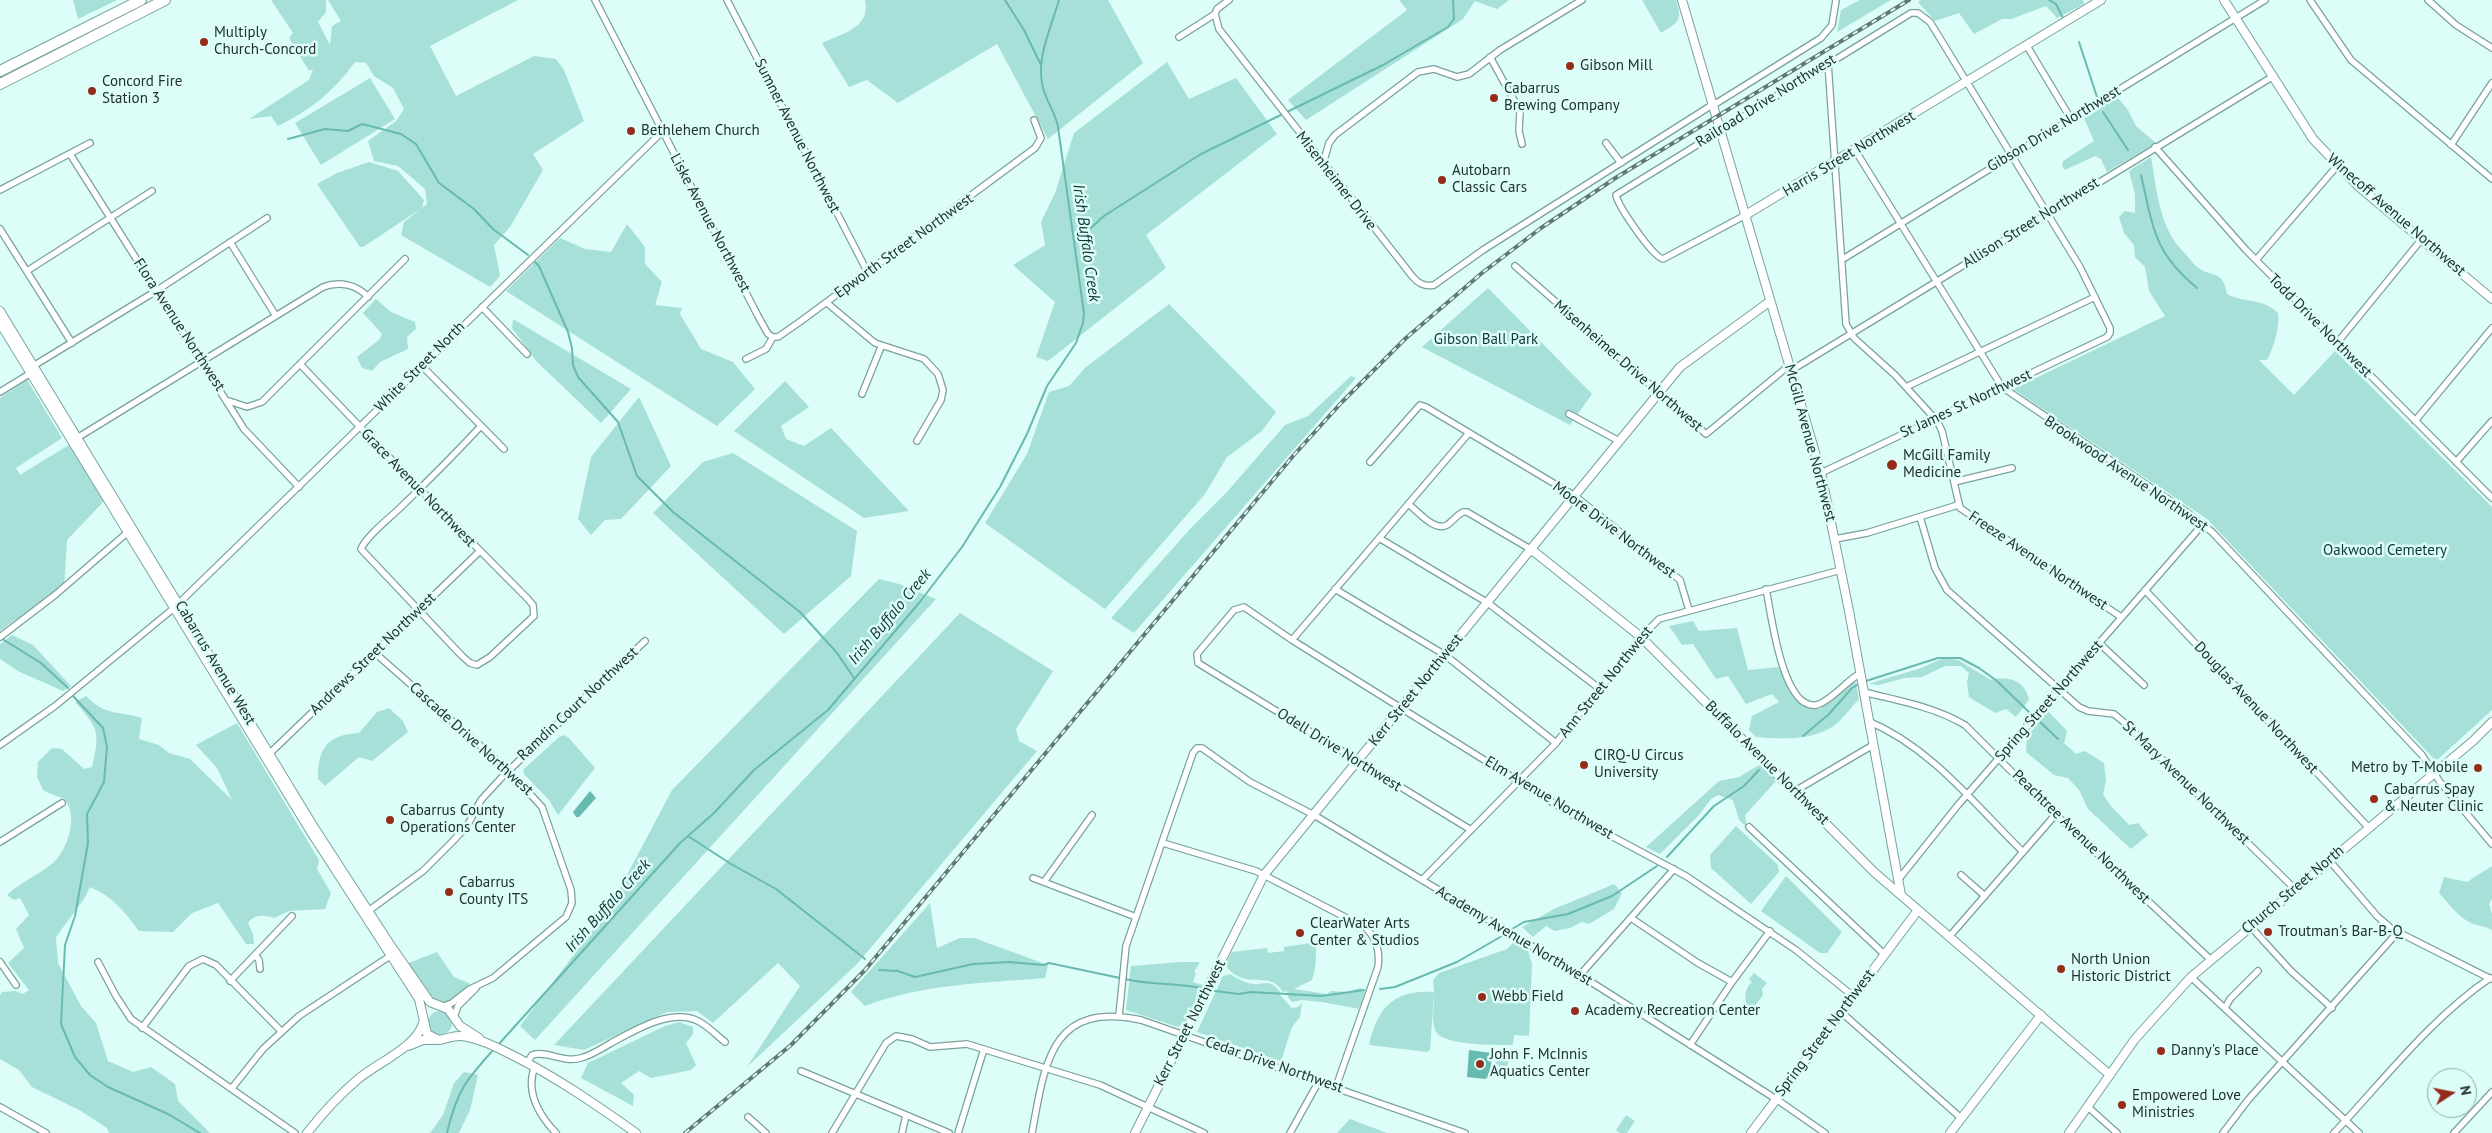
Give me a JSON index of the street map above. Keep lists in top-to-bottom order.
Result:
{
  "streets": {
    "street": [
      "Railroad Drive Northwest",
      "Gibson Drive Northwest",
      "Sumner Avenue Northwest",
      "Harris Street Northwest",
      "Misenheimer Drive",
      "Winecoff Avenue Northwest",
      "Liske Avenue Northwest",
      "Allison Street Northwest",
      "Epworth Street Northwest",
      "Flora Avenue Northwest",
      "Todd Drive Northwest",
      "Misenheimer Drive Northwest",
      "White Street North",
      "St James St Northwest",
      "McGill Avenue Northwest",
      "Brookwood Avenue Northwest",
      "Grace Avenue Northwest",
      "Moore Drive Northwest",
      "Freeze Avenue Northwest",
      "Andrews Street Northwest",
      "Cabarrus Avenue West",
      "Ann Street Northwest",
      "Kerr Street Northwest",
      "Spring Street Northwest",
      "Ramdin Court Northwest",
      "Douglas Avenue Northwest",
      "Cascade Drive Northwest",
      "Odell Drive Northwest",
      "Buffalo Avenue Northwest",
      "St Mary Avenue Northwest",
      "Elm Avenue Northwest",
      "Peachtree Avenue Northwest",
      "Church Street North",
      "Academy Avenue Northwest",
      "Cedar Drive Northwest"
    ]
  },
  "crossings": [
    ["Railroad Drive Northwest", "Harris Street Northwest"],
    ["Railroad Drive Northwest", "McGill Avenue Northwest"],
    ["Gibson Drive Northwest", "Winecoff Avenue Northwest"],
    ["Gibson Drive Northwest", "Brookwood Avenue Northwest"],
    ["Sumner Avenue Northwest", "Epworth Street Northwest"],
    ["Harris Street Northwest", "McGill Avenue Northwest"],
    ["Harris Street Northwest", "Brookwood Avenue Northwest"],
    ["Misenheimer Drive", "McGill Avenue Northwest"],
    ["Winecoff Avenue Northwest", "Allison Street Northwest"],
    ["Liske Avenue Northwest", "Epworth Street Northwest"],
    ["Liske Avenue Northwest", "White Street North"],
    ["Allison Street Northwest", "Todd Drive Northwest"],
    ["Allison Street Northwest", "Misenheimer Drive Northwest"],
    ["Allison Street Northwest", "McGill Avenue Northwest"],
    ["Allison Street Northwest", "Brookwood Avenue Northwest"],
    ["Allison Street Northwest", "Freeze Avenue Northwest"],
    ["Flora Avenue Northwest", "White Street North"],
    ["Misenheimer Drive Northwest", "McGill Avenue Northwest"],
    ["Misenheimer Drive Northwest", "Kerr Street Northwest"],
    ["White Street North", "Grace Avenue Northwest"],
    ["White Street North", "Cabarrus Avenue West"],
    ["St James St Northwest", "McGill Avenue Northwest"],
    ["St James St Northwest", "Brookwood Avenue Northwest"],
    ["St James St Northwest", "Freeze Avenue Northwest"],
    ["McGill Avenue Northwest", "Ann Street Northwest"],
    ["McGill Avenue Northwest", "Kerr Street Northwest"],
    ["McGill Avenue Northwest", "Spring Street Northwest"],
    ["McGill Avenue Northwest", "Buffalo Avenue Northwest"],
    ["McGill Avenue Northwest", "Peachtree Avenue Northwest"],
    ["Brookwood Avenue Northwest", "Spring Street Northwest"],
    ["Brookwood Avenue Northwest", "Church Street North"],
    ["Grace Avenue Northwest", "Andrews Street Northwest"],
    ["Moore Drive Northwest", "Ann Street Northwest"],
    ["Moore Drive Northwest", "Kerr Street Northwest"],
    ["Freeze Avenue Northwest", "Spring Street Northwest"],
    ["Andrews Street Northwest", "Cabarrus Avenue West"],
    ["Andrews Street Northwest", "Cascade Drive Northwest"],
    ["Cabarrus Avenue West", "Ramdin Court Northwest"],
    ["Cabarrus Avenue West", "Cascade Drive Northwest"],
    ["Ann Street Northwest", "Odell Drive Northwest"],
    ["Ann Street Northwest", "Buffalo Avenue Northwest"],
    ["Ann Street Northwest", "Elm Avenue Northwest"],
    ["Ann Street Northwest", "Academy Avenue Northwest"],
    ["Kerr Street Northwest", "Odell Drive Northwest"],
    ["Kerr Street Northwest", "Buffalo Avenue Northwest"],
    ["Kerr Street Northwest", "Elm Avenue Northwest"],
    ["Kerr Street Northwest", "Academy Avenue Northwest"],
    ["Kerr Street Northwest", "Cedar Drive Northwest"],
    ["Spring Street Northwest", "Douglas Avenue Northwest"],
    ["Spring Street Northwest", "Buffalo Avenue Northwest"],
    ["Spring Street Northwest", "St Mary Avenue Northwest"],
    ["Spring Street Northwest", "Elm Avenue Northwest"],
    ["Spring Street Northwest", "Peachtree Avenue Northwest"],
    ["Spring Street Northwest", "Academy Avenue Northwest"],
    ["Ramdin Court Northwest", "Cascade Drive Northwest"],
    ["Douglas Avenue Northwest", "Church Street North"],
    ["Odell Drive Northwest", "Elm Avenue Northwest"],
    ["Buffalo Avenue Northwest", "Church Street North"],
    ["St Mary Avenue Northwest", "Church Street North"],
    ["Peachtree Avenue Northwest", "Church Street North"]
  ],
  "water": ["Irish Buffalo Creek"],
  "parks": ["Gibson Ball Park", "Oakwood Cemetery"],
  "places": [
    "Multiply Church-Concord",
    "Gibson Mill",
    "Concord Fire Station 3",
    "Cabarrus Brewing Company",
    "Bethlehem Church",
    "Autobarn Classic Cars",
    "McGill Family Medicine",
    "CIRQ-U Circus University",
    "Metro by T-Mobile",
    "Cabarrus Spay & Neuter Clinic",
    "Cabarrus County Operations Center",
    "Cabarrus County ITS",
    "Troutman's Bar-B-Q",
    "ClearWater Arts Center & Studios",
    "North Union Historic District",
    "Webb Field",
    "Academy Recreation Center",
    "Danny's Place",
    "John F. McInnis Aquatics Center",
    "Empowered Love Ministries"
  ],
  "north": "right"
}
